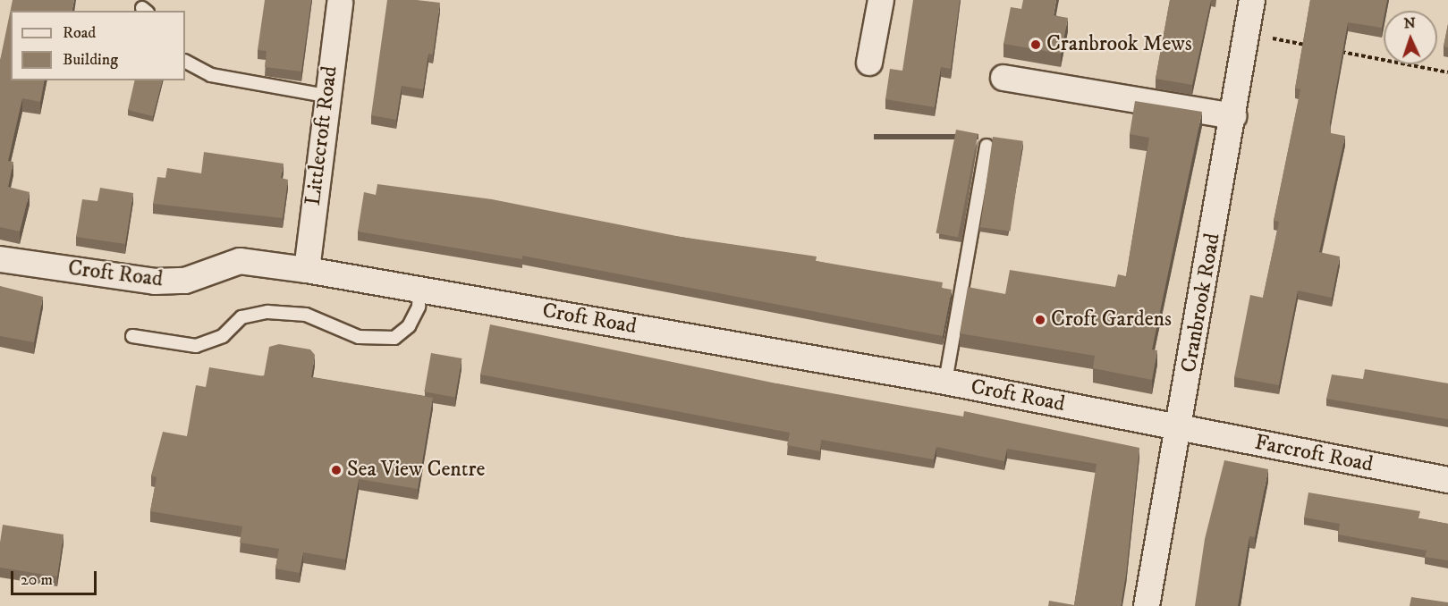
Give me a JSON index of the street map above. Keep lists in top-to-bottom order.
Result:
{
  "streets": {
    "street": [
      "Littlecroft Road",
      "Croft Road",
      "Cranbrook Road",
      "Farcroft Road"
    ]
  },
  "crossings": [
    ["Littlecroft Road", "Croft Road"],
    ["Croft Road", "Cranbrook Road"],
    ["Croft Road", "Farcroft Road"],
    ["Cranbrook Road", "Farcroft Road"]
  ],
  "places": ["Cranbrook Mews", "Croft Gardens", "Sea View Centre"],
  "legend": ["Road", "Building"],
  "scale_bar": "20 m",
  "north": "top"
}
